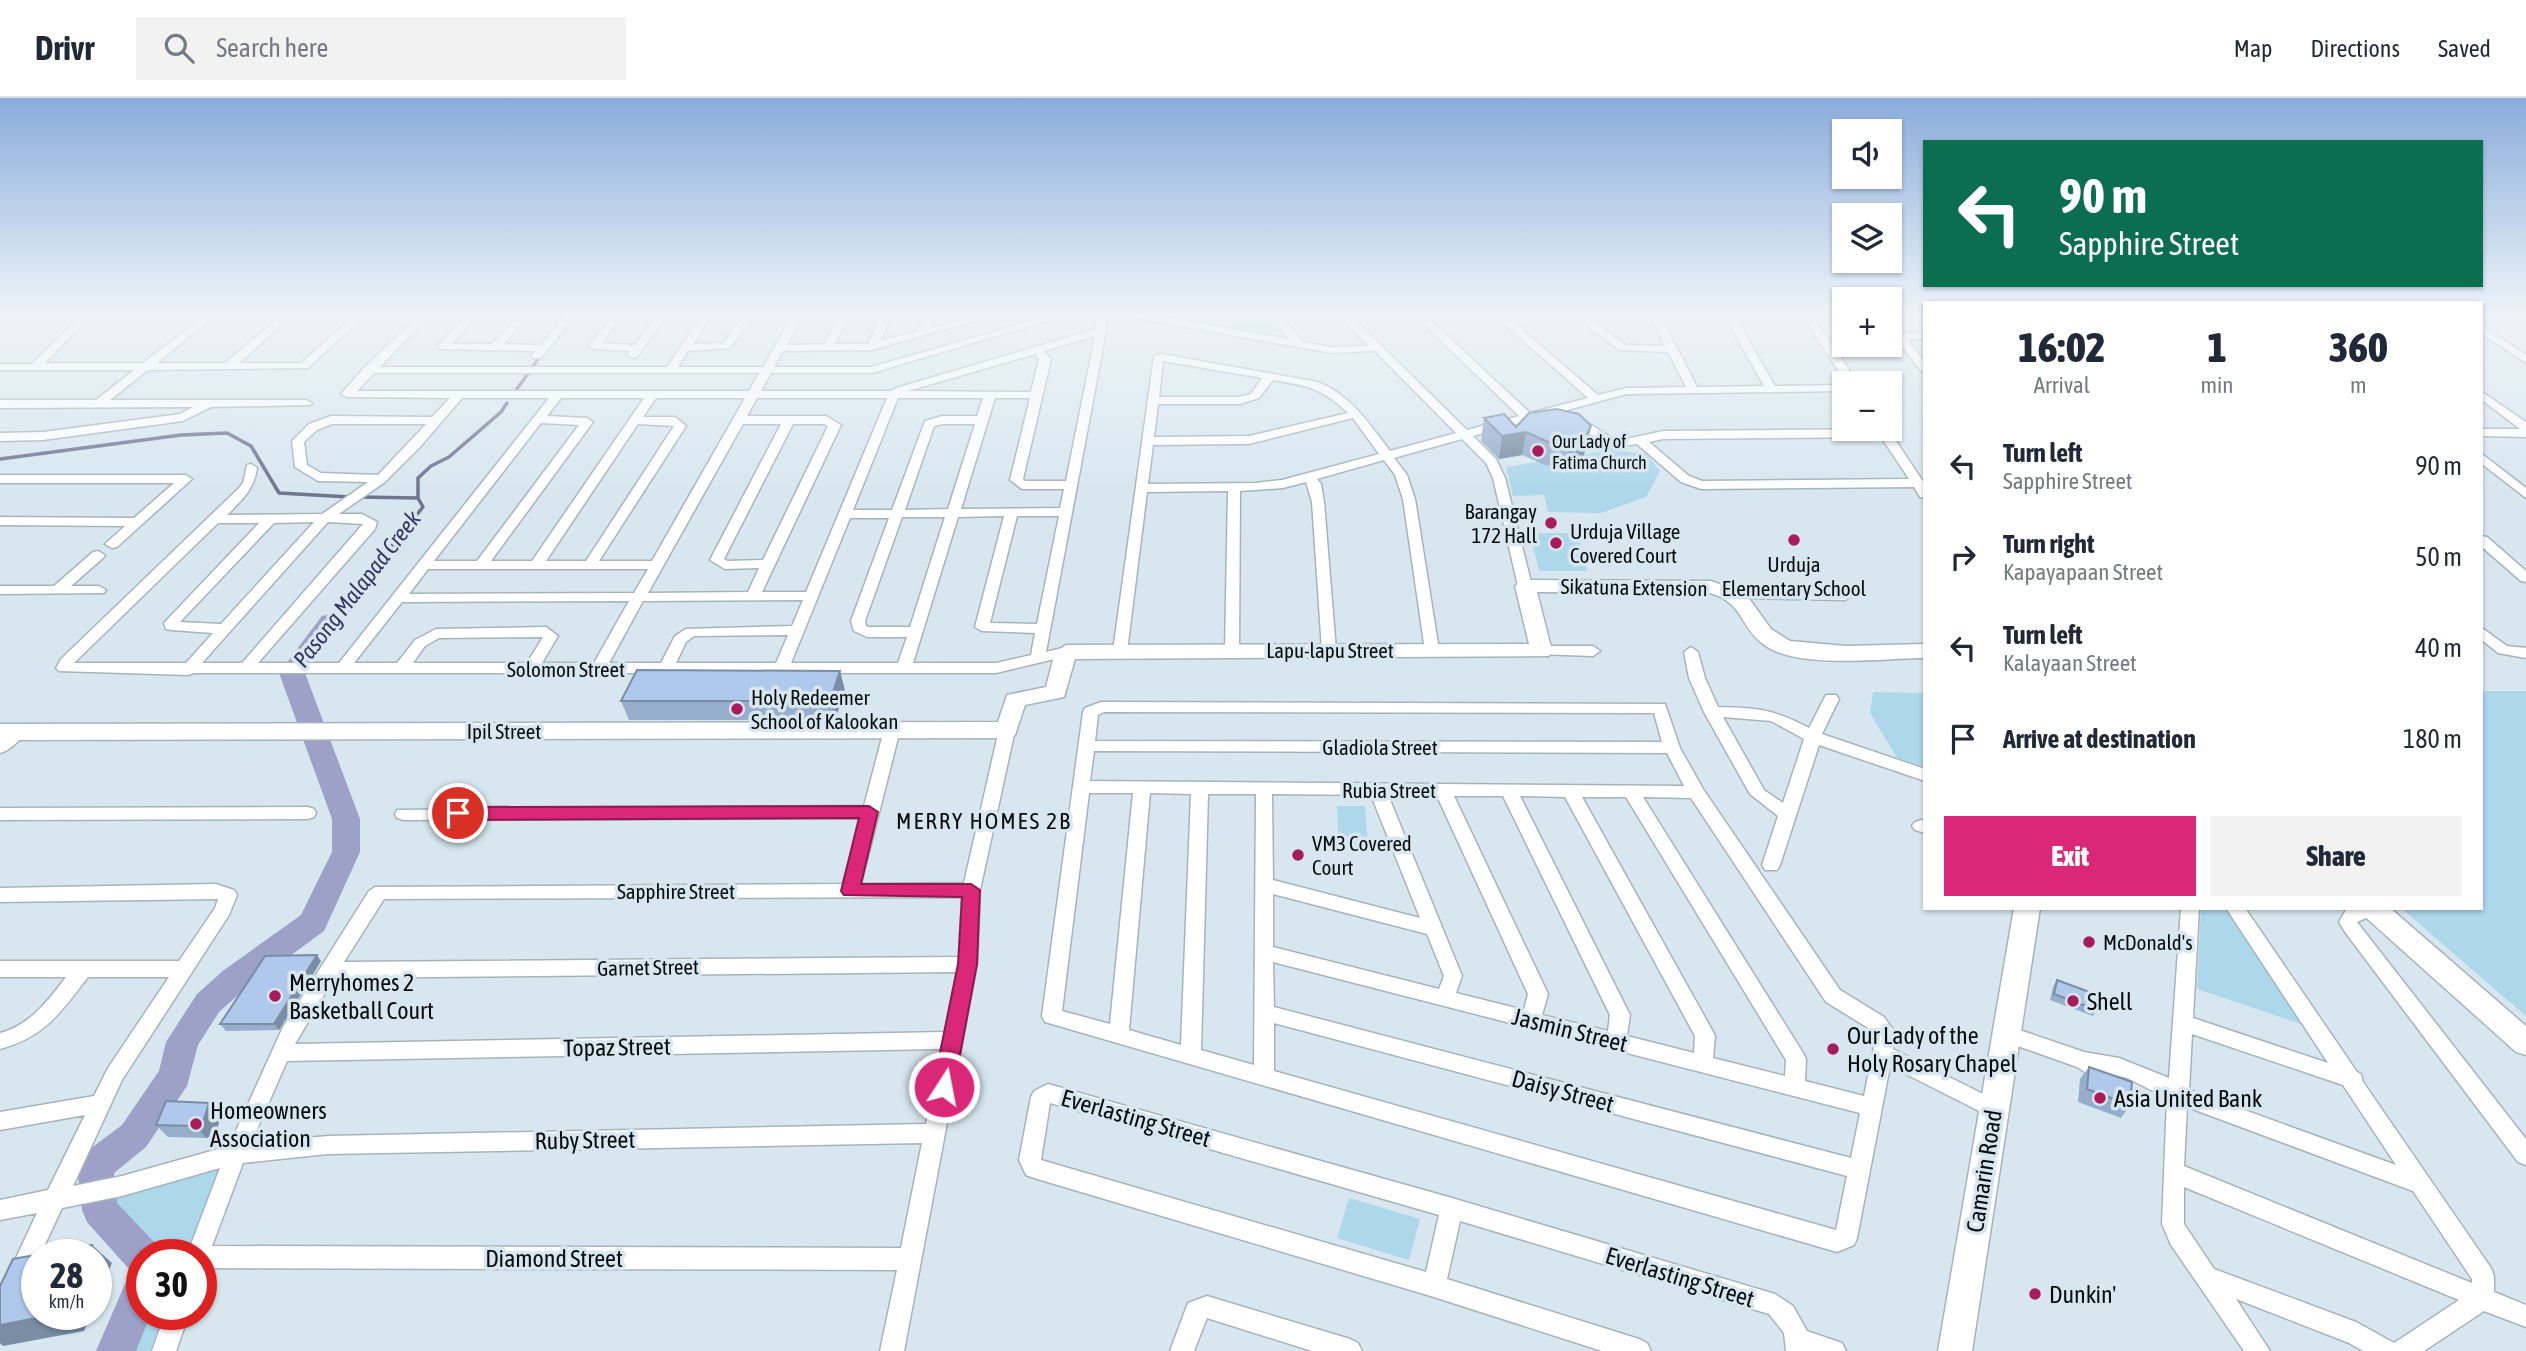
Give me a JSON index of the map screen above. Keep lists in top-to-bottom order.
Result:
{
  "streets": {
    "street": [
      "Sikatuna Extension",
      "Lapu-lapu Street",
      "Solomon Street",
      "Ipil Street",
      "Gladiola Street",
      "Rubia Street",
      "Sapphire Street",
      "Garnet Street",
      "Jasmin Street",
      "Topaz Street",
      "Daisy Street",
      "Everlasting Street",
      "Ruby Street",
      "Camarin Road",
      "Diamond Street"
    ]
  },
  "crossings": [
    ["Lapu-lapu Street", "Solomon Street"],
    ["Sapphire Street", "Garnet Street"]
  ],
  "districts": ["MERRY HOMES 2B"],
  "water": ["Pasong Malapad Creek"],
  "places": [
    "Our Lady of Fatima Church",
    "Barangay 172 Hall",
    "Urduja Elementary School",
    "Urduja Village Covered Court",
    "Holy Redeemer School of Kalookan",
    "VM3 Covered Court",
    "McDonald's",
    "Merryhomes 2 Basketball Court",
    "Shell",
    "Our Lady of the Holy Rosary Chapel",
    "Asia United Bank",
    "Homeowners Association",
    "Dunkin'"
  ],
  "page": {
    "header": "Drivr",
    "search": "Search here",
    "nav": ["Map", "Directions", "Saved"],
    "map_buttons": ["+", "−"],
    "turn": ["90 m", "Sapphire Street"],
    "eta": [
      "16:02",
      "Arrival",
      "1",
      "min",
      "360",
      "m"
    ],
    "list": [
      {
        "name": "Turn left",
        "note": "Sapphire Street",
        "value": "90 m"
      },
      {
        "name": "Turn right",
        "note": "Kapayapaan Street",
        "value": "50 m"
      },
      {
        "name": "Turn left",
        "note": "Kalayaan Street",
        "value": "40 m"
      },
      {
        "name": "Arrive at destination",
        "value": "180 m"
      }
    ],
    "buttons": ["Exit", "Share"],
    "speed": "28 km/h",
    "limit": "30"
  }
}
